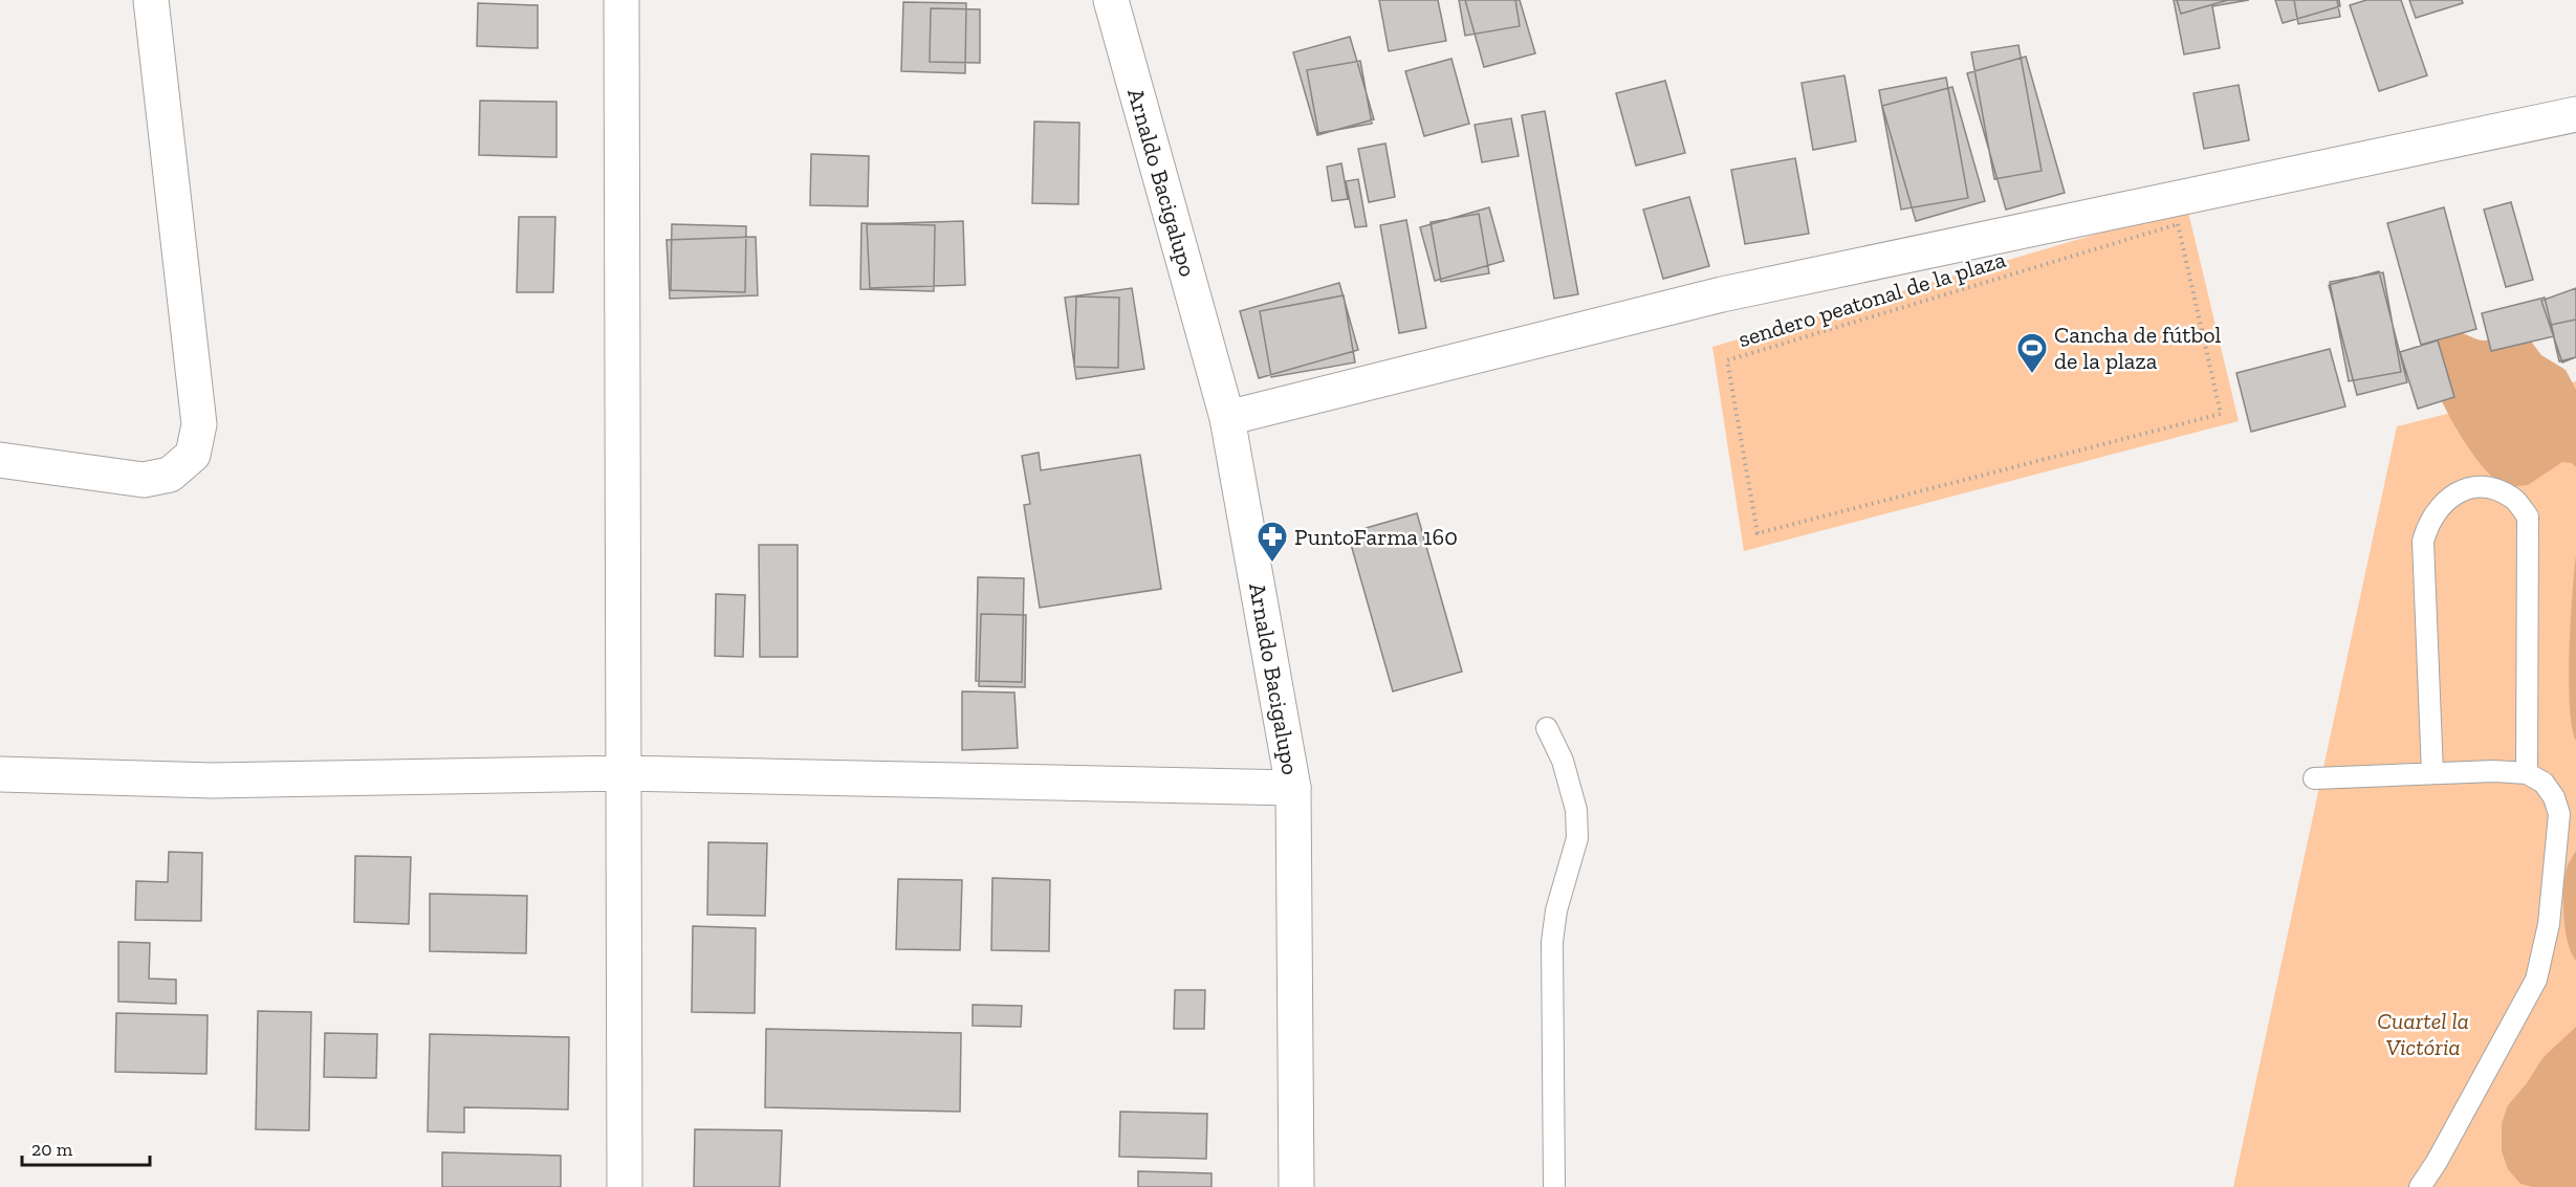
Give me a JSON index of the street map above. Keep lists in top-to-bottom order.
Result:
{
  "streets": {
    "street": ["Arnaldo Bacigalupo"],
    "path": ["sendero peatonal de la plaza"]
  },
  "parks": ["Cuartel la Victória"],
  "places": {
    "sports": ["Cancha de fútbol de la plaza"],
    "pharmacy": ["PuntoFarma 160"]
  },
  "scale_bar": "20 m"
}
